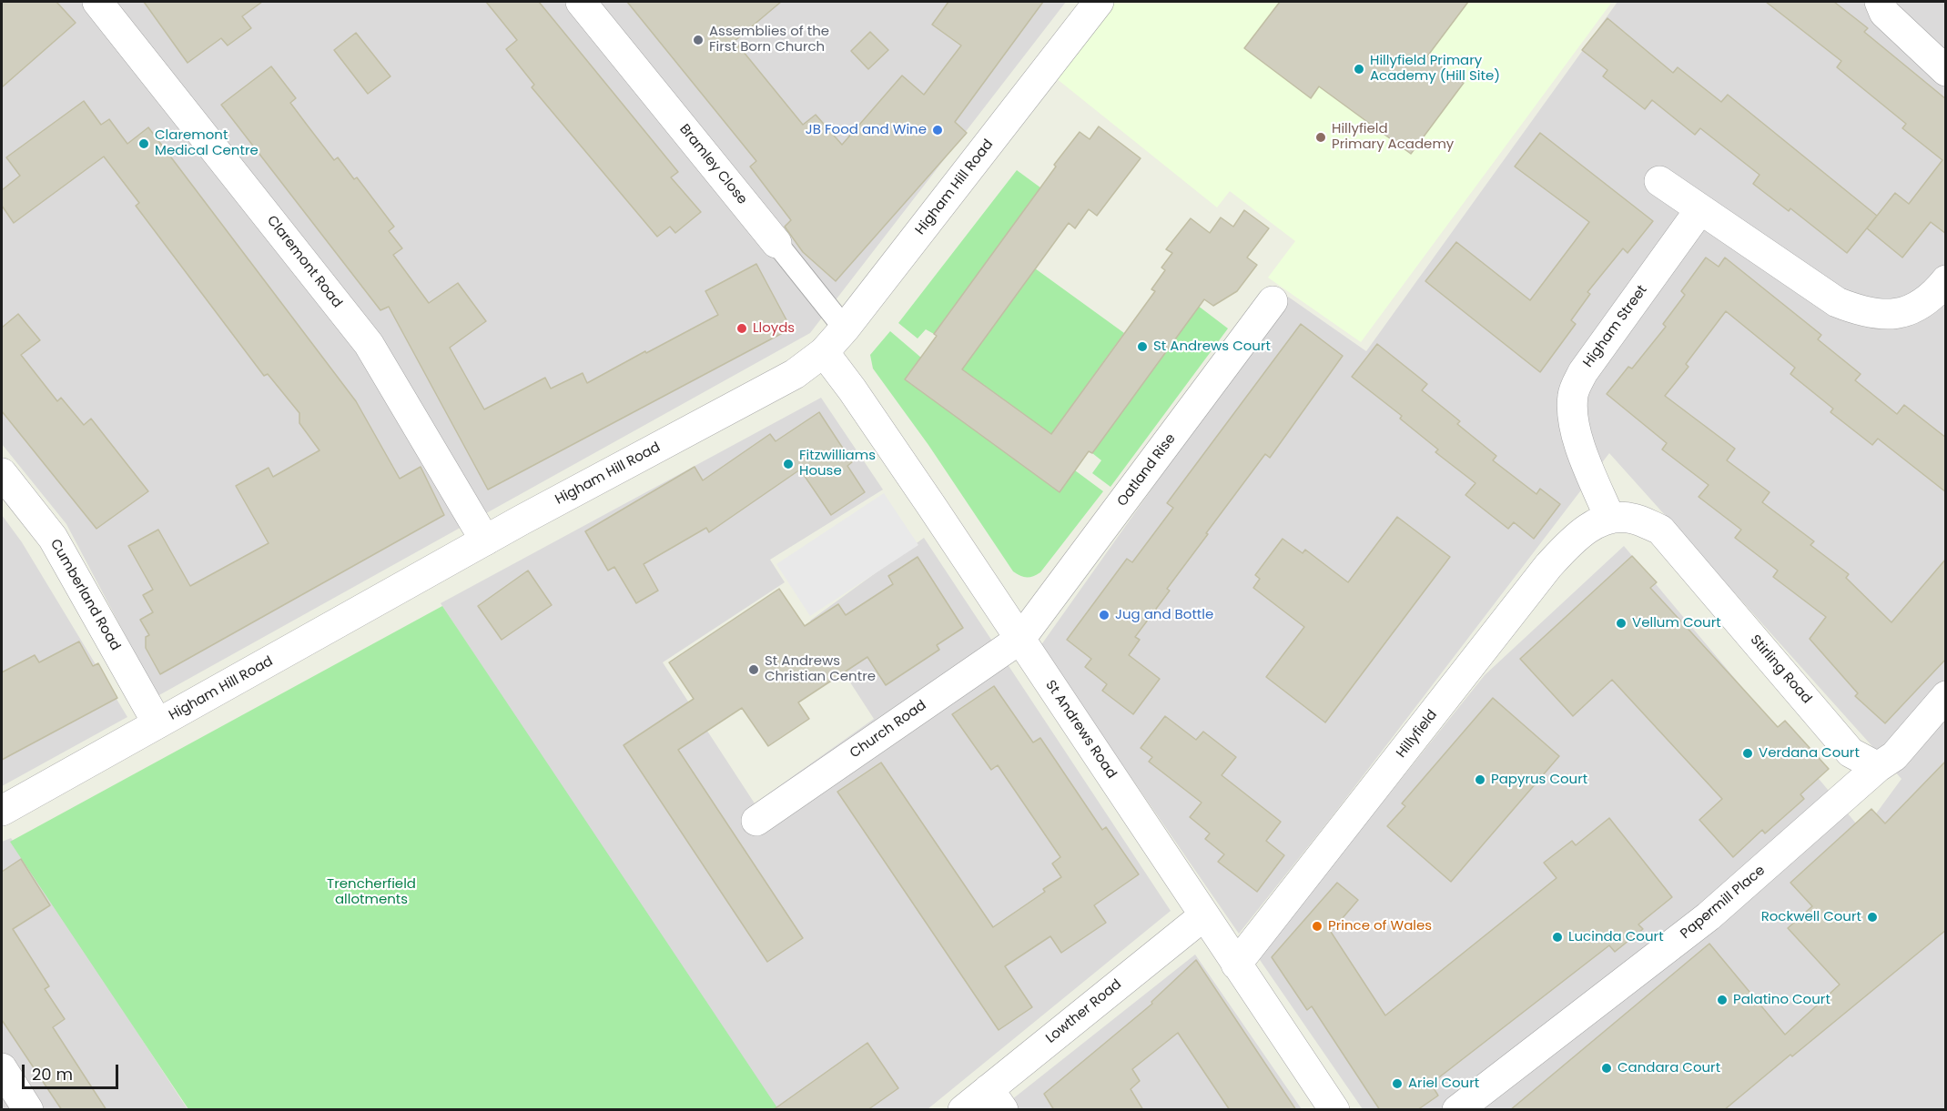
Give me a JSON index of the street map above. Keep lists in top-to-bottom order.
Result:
{
  "streets": {
    "street": [
      "Bramley Close",
      "Higham Hill Road",
      "Claremont Road",
      "Higham Street",
      "Oatland Rise",
      "Cumberland Road",
      "Stirling Road",
      "Church Road",
      "St Andrews Road",
      "Hillyfield",
      "Papermill Place",
      "Lowther Road"
    ]
  },
  "crossings": [
    ["Bramley Close", "Higham Hill Road"],
    ["Higham Hill Road", "Claremont Road"],
    ["Higham Hill Road", "Cumberland Road"],
    ["Higham Hill Road", "St Andrews Road"],
    ["Higham Street", "Stirling Road"],
    ["Higham Street", "Hillyfield"],
    ["Oatland Rise", "Church Road"],
    ["Oatland Rise", "St Andrews Road"],
    ["Stirling Road", "Hillyfield"],
    ["Stirling Road", "Papermill Place"],
    ["Church Road", "St Andrews Road"],
    ["St Andrews Road", "Hillyfield"],
    ["St Andrews Road", "Lowther Road"]
  ],
  "parks": ["Trencherfield allotments"],
  "places": [
    "Assemblies of the First Born Church",
    "Hillyfield Primary Academy (Hill Site)",
    "JB Food and Wine",
    "Hillyfield Primary Academy",
    "Claremont Medical Centre",
    "Lloyds",
    "St Andrews Court",
    "Fitzwilliams House",
    "Jug and Bottle",
    "Vellum Court",
    "St Andrews Christian Centre",
    "Verdana Court",
    "Papyrus Court",
    "Rockwell Court",
    "Prince of Wales",
    "Lucinda Court",
    "Palatino Court",
    "Candara Court",
    "Ariel Court"
  ],
  "scale_bar": "20 m"
}
